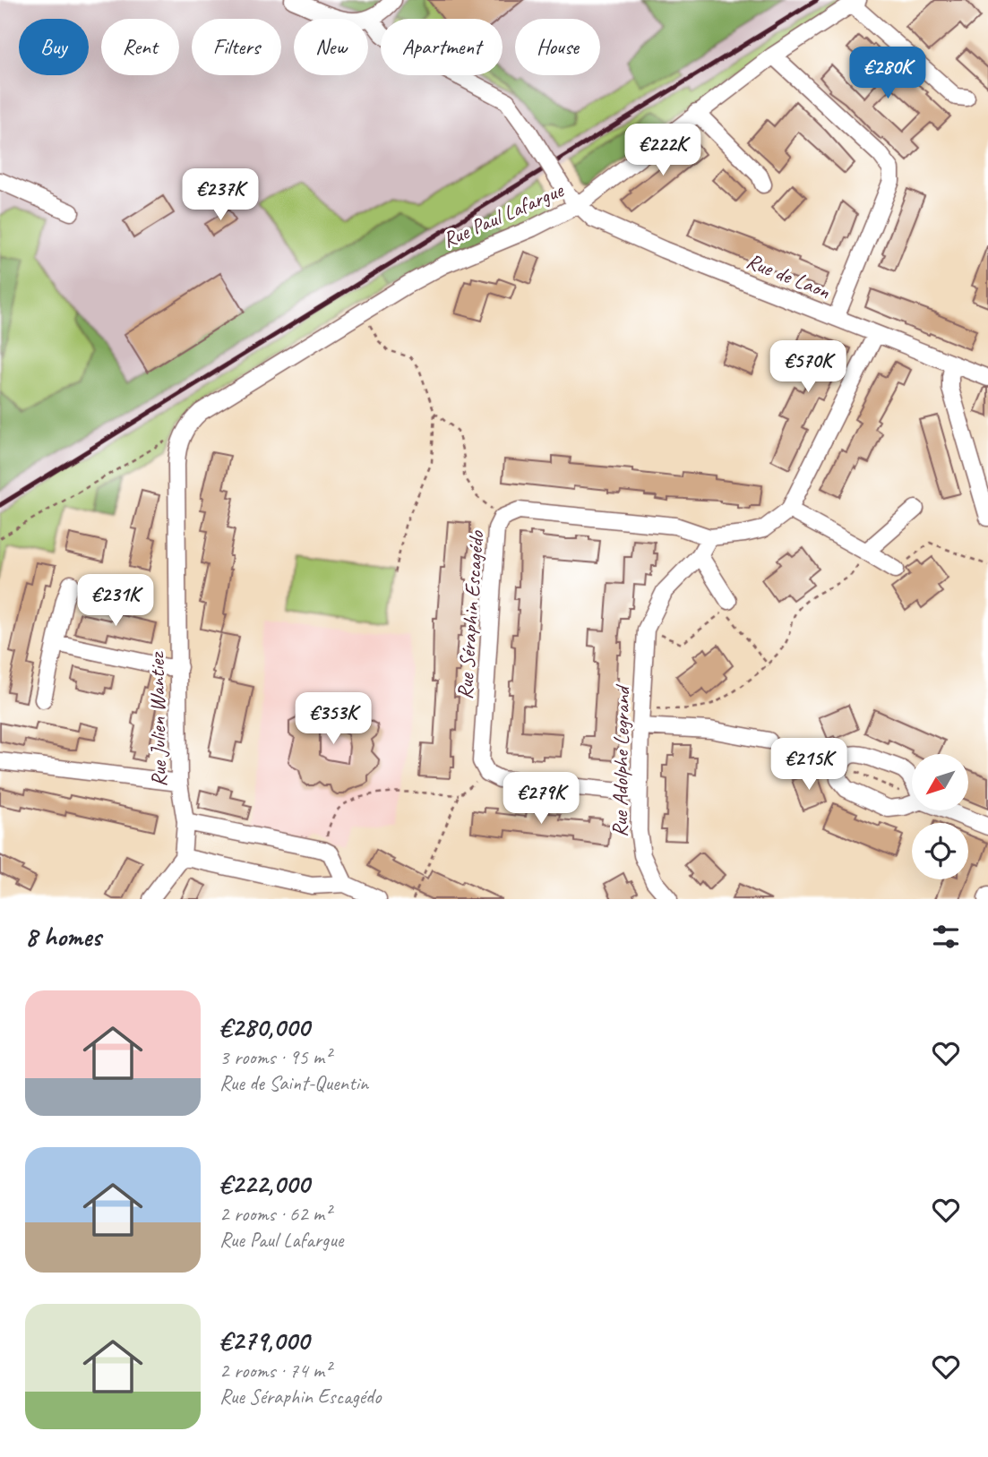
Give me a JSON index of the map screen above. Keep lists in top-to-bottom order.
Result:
{
  "streets": {
    "street": [
      "Rue Paul Lafargue",
      "Rue de Laon",
      "Rue Séraphin Escagédo",
      "Rue Julien Wantiez",
      "Rue Adolphe Legrand"
    ]
  },
  "crossings": [
    ["Rue Paul Lafargue", "Rue de Laon"],
    ["Rue Paul Lafargue", "Rue Julien Wantiez"],
    ["Rue Séraphin Escagédo", "Rue Adolphe Legrand"]
  ],
  "north": "bottom left",
  "page": {
    "chip": [
      "Buy",
      "Rent",
      "Filters",
      "New",
      "Apartment",
      "House"
    ],
    "price": [
      "€280K",
      "€222K",
      "€237K",
      "€570K",
      "€231K",
      "€353K",
      "€215K",
      "€279K"
    ],
    "heading": "8 homes",
    "list": [
      {
        "name": "€280,000",
        "note": "3 rooms · 95 m² · Rue de Saint-Quentin"
      },
      {
        "name": "€222,000",
        "note": "2 rooms · 62 m² · Rue Paul Lafargue"
      },
      {
        "name": "€279,000",
        "note": "2 rooms · 74 m² · Rue Séraphin Escagédo"
      }
    ]
  }
}
